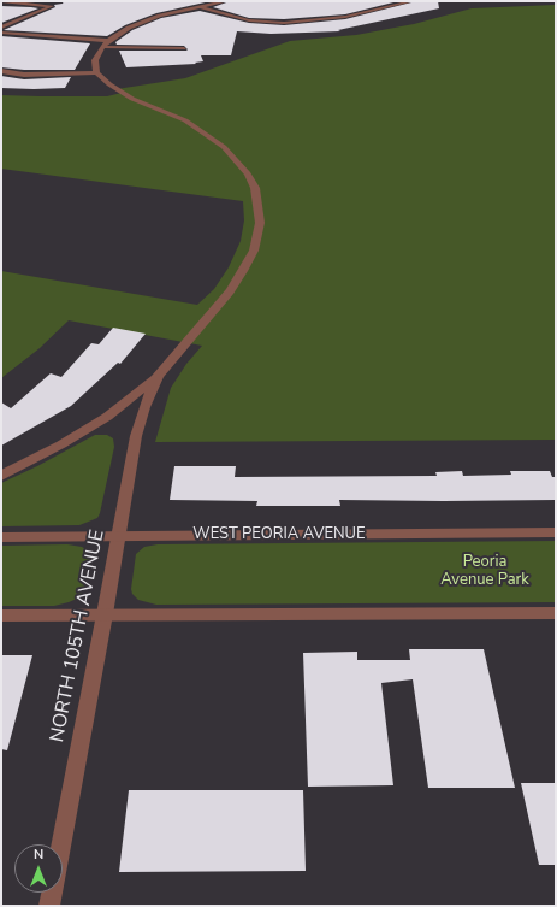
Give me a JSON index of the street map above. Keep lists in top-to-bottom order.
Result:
{
  "streets": {
    "street": ["WEST PEORIA AVENUE", "NORTH 105TH AVENUE"]
  },
  "crossings": [
    ["WEST PEORIA AVENUE", "NORTH 105TH AVENUE"]
  ],
  "parks": ["Peoria Avenue Park"],
  "north": "top"
}
